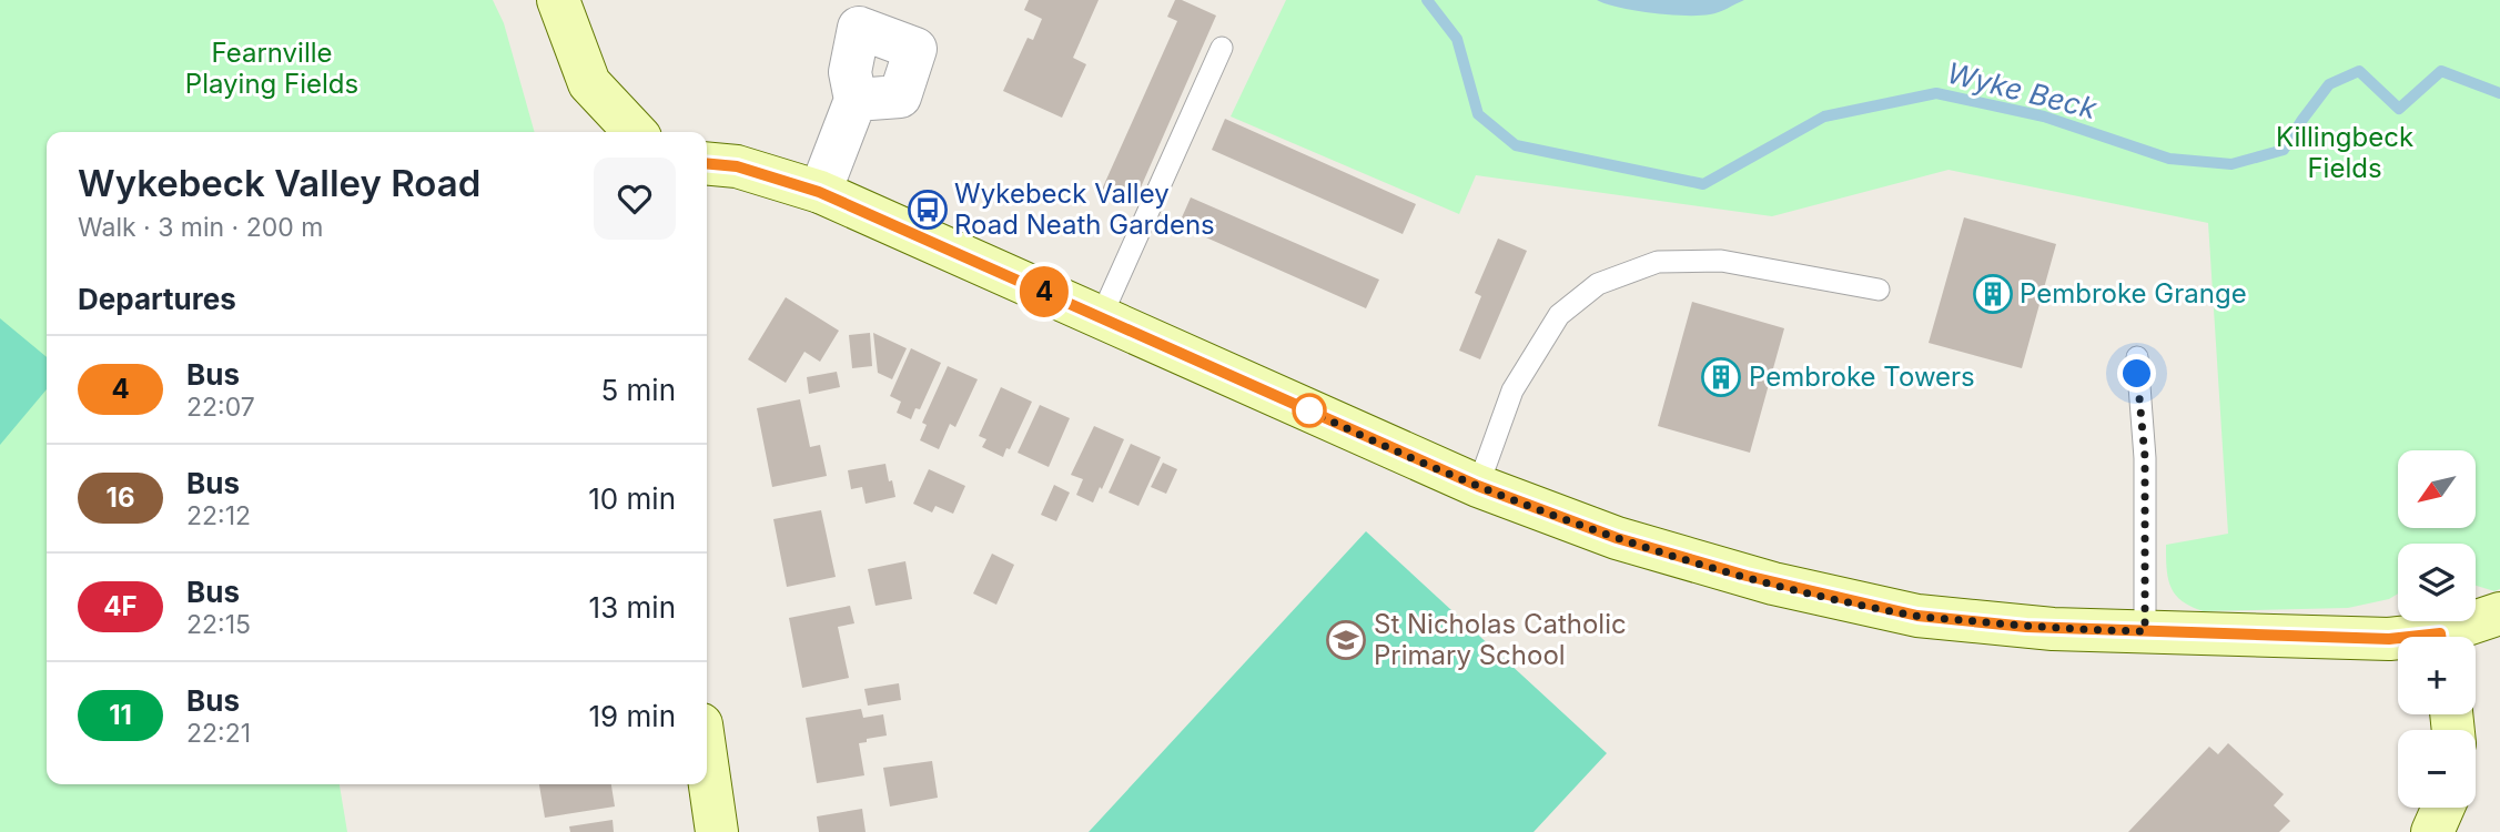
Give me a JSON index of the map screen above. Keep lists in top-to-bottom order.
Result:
{
  "water": ["Wyke Beck"],
  "parks": ["Fearnville Playing Fields", "Killingbeck Fields"],
  "places": {
    "bus stop": ["Wykebeck Valley Road Neath Gardens"],
    "building": ["Pembroke Grange", "Pembroke Towers"],
    "school or university": ["St Nicholas Catholic Primary School"]
  },
  "lines": ["bus line 4"],
  "north": "bottom left",
  "page": {
    "on_map": "4",
    "heading": [
      ["Wykebeck Valley Road", "Walk · 3 min · 200 m"],
      "Departures"
    ],
    "list": [
      {
        "mark": "4",
        "name": "Bus",
        "note": "22:07",
        "value": "5 min"
      },
      {
        "mark": "16",
        "name": "Bus",
        "note": "22:12",
        "value": "10 min"
      },
      {
        "mark": "4F",
        "name": "Bus",
        "note": "22:15",
        "value": "13 min"
      },
      {
        "mark": "11",
        "name": "Bus",
        "note": "22:21",
        "value": "19 min"
      }
    ],
    "map_buttons": ["+", "−"]
  }
}
